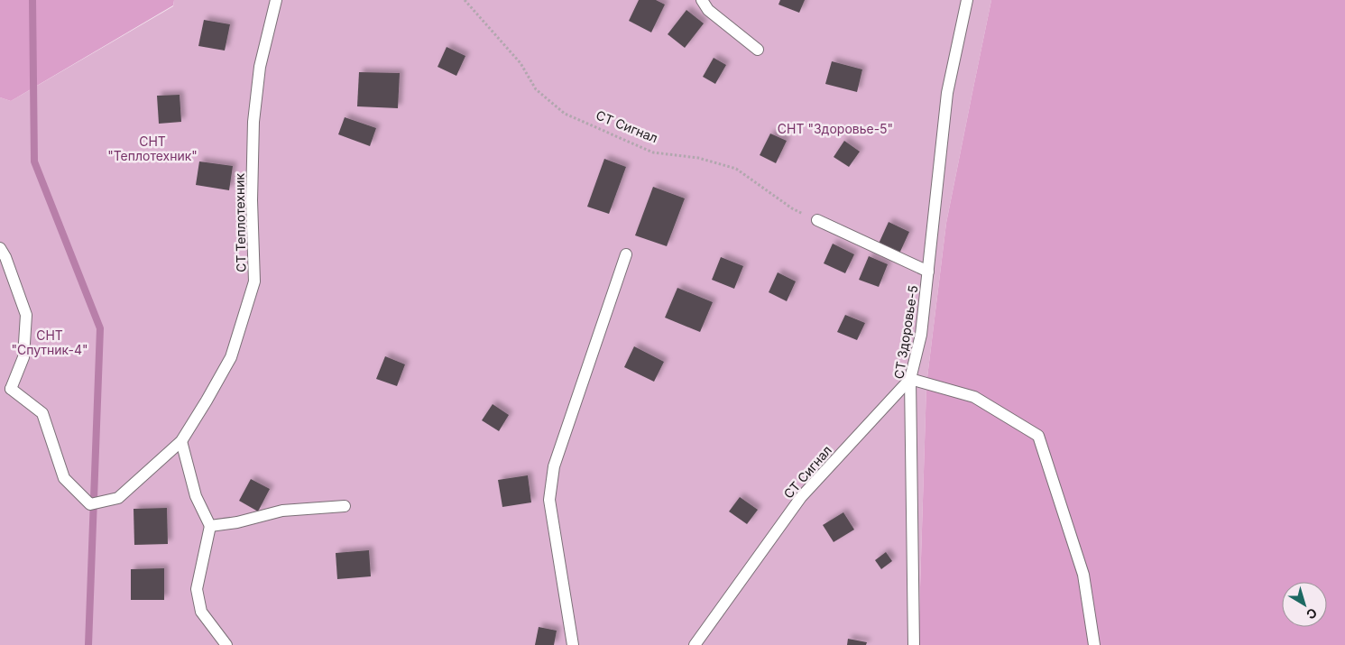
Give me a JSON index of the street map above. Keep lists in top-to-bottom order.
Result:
{
  "streets": {
    "lane": ["СТ Сигнал", "СТ Теплотехник", "СТ Здоровье-5"]
  },
  "crossings": [
    ["СТ Сигнал", "СТ Здоровье-5"]
  ],
  "parks": ["СНТ \"Здоровье-5\"", "СНТ \"Теплотехник\"", "СНТ \"Спутник-4\""],
  "north": "bottom right"
}
